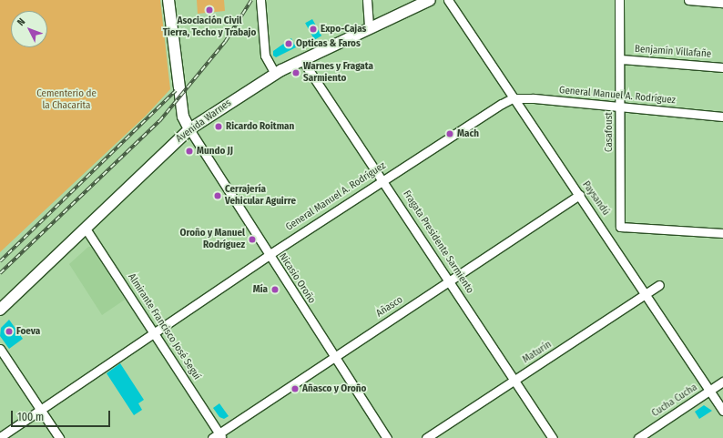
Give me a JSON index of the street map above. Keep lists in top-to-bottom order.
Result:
{
  "streets": {
    "main road": ["Avenida Warnes"],
    "street": [
      "Benjamín Villafañe",
      "General Manuel A. Rodríguez",
      "Casafoust",
      "Paysandú",
      "Fragata Presidente Sarmiento",
      "Nicasio Oroño",
      "Añasco",
      "Almirante Francisco José Seguí",
      "Maturín",
      "Cucha Cucha"
    ]
  },
  "crossings": [
    ["Benjamín Villafañe", "Casafoust"],
    ["General Manuel A. Rodríguez", "Casafoust"],
    ["General Manuel A. Rodríguez", "Paysandú"],
    ["General Manuel A. Rodríguez", "Fragata Presidente Sarmiento"],
    ["General Manuel A. Rodríguez", "Nicasio Oroño"],
    ["General Manuel A. Rodríguez", "Almirante Francisco José Seguí"],
    ["Avenida Warnes", "Fragata Presidente Sarmiento"],
    ["Avenida Warnes", "Nicasio Oroño"],
    ["Avenida Warnes", "Almirante Francisco José Seguí"],
    ["Paysandú", "Añasco"],
    ["Paysandú", "Maturín"],
    ["Paysandú", "Cucha Cucha"],
    ["Fragata Presidente Sarmiento", "Añasco"],
    ["Fragata Presidente Sarmiento", "Maturín"],
    ["Nicasio Oroño", "Añasco"],
    ["Añasco", "Almirante Francisco José Seguí"]
  ],
  "parks": ["Cementerio de la Chacarita"],
  "places": [
    "Asociación Civil Tierra, Techo y Trabajo",
    "Expo-Cajas",
    "Opticas & Faros",
    "Warnes y Fragata Sarmiento",
    "Ricardo Roitman",
    "Mach",
    "Mundo JJ",
    "Cerrajería Vehicular Aguirre",
    "Oroño y Manuel Rodríguez",
    "Mía",
    "Foeva",
    "Añasco y Oroño"
  ],
  "scale_bar": "100 m",
  "north": "top left"
}
